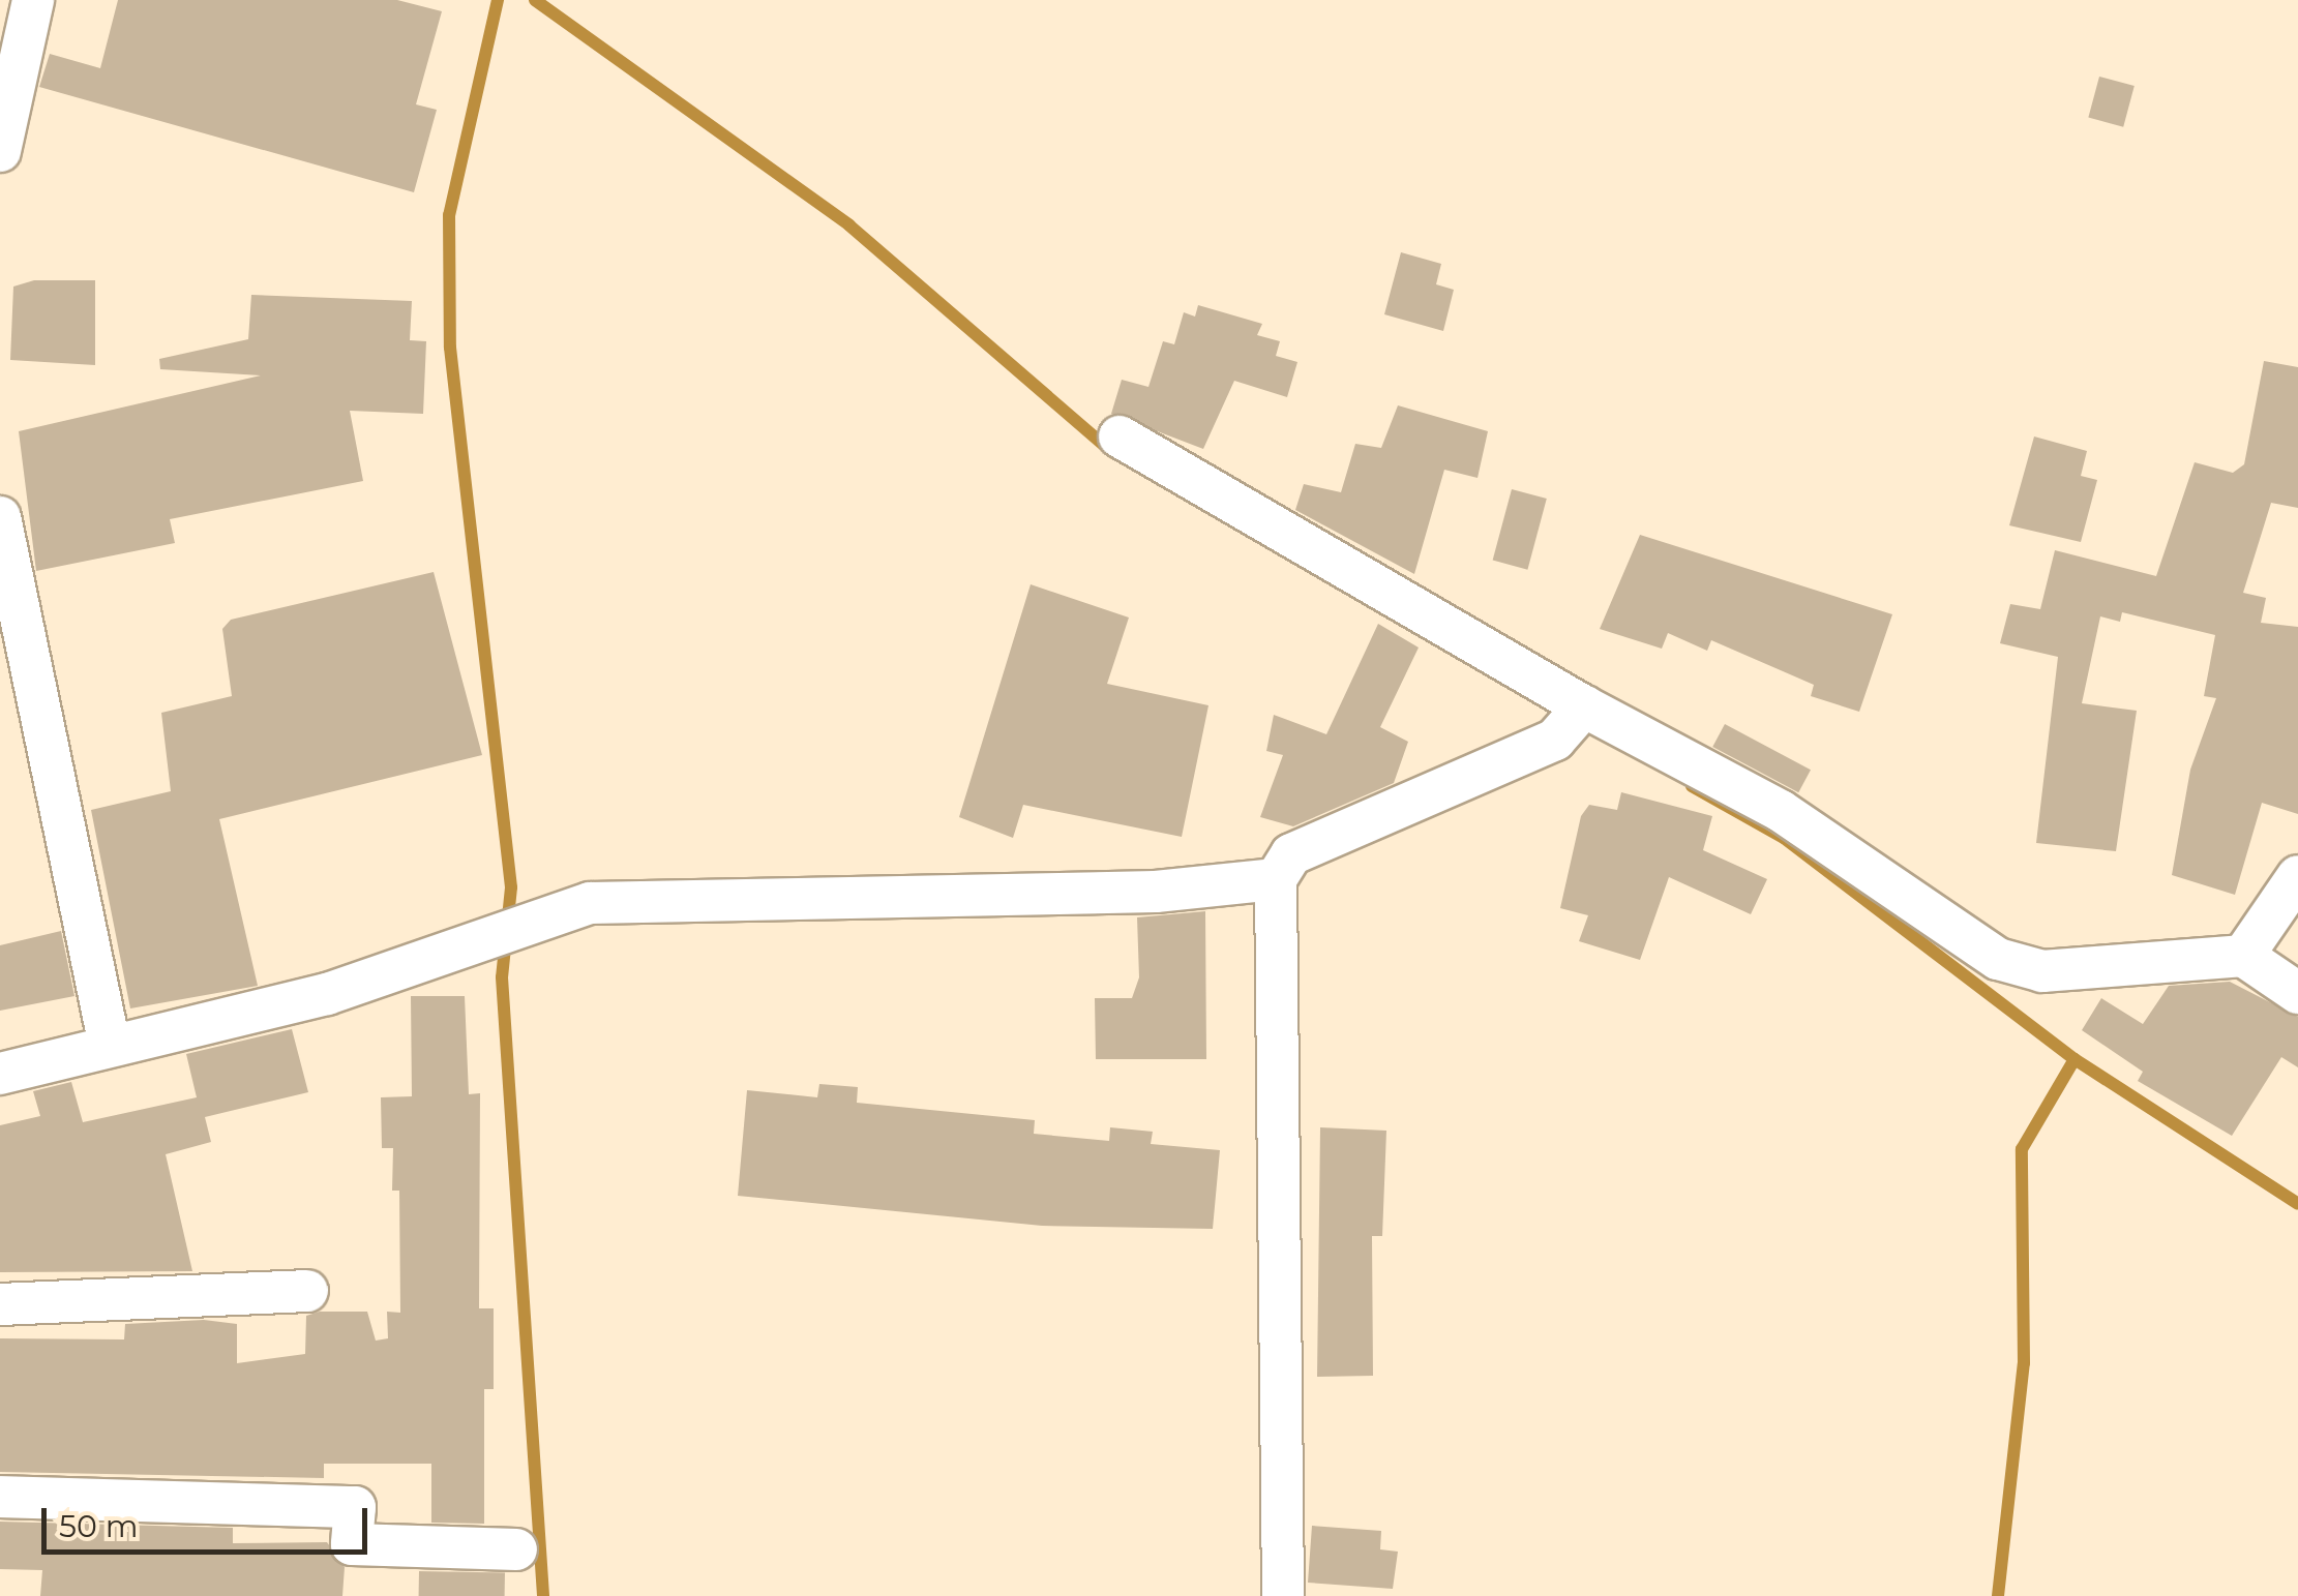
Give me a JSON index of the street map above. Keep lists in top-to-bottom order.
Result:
{
  "scale_bar": "50 m"
}
